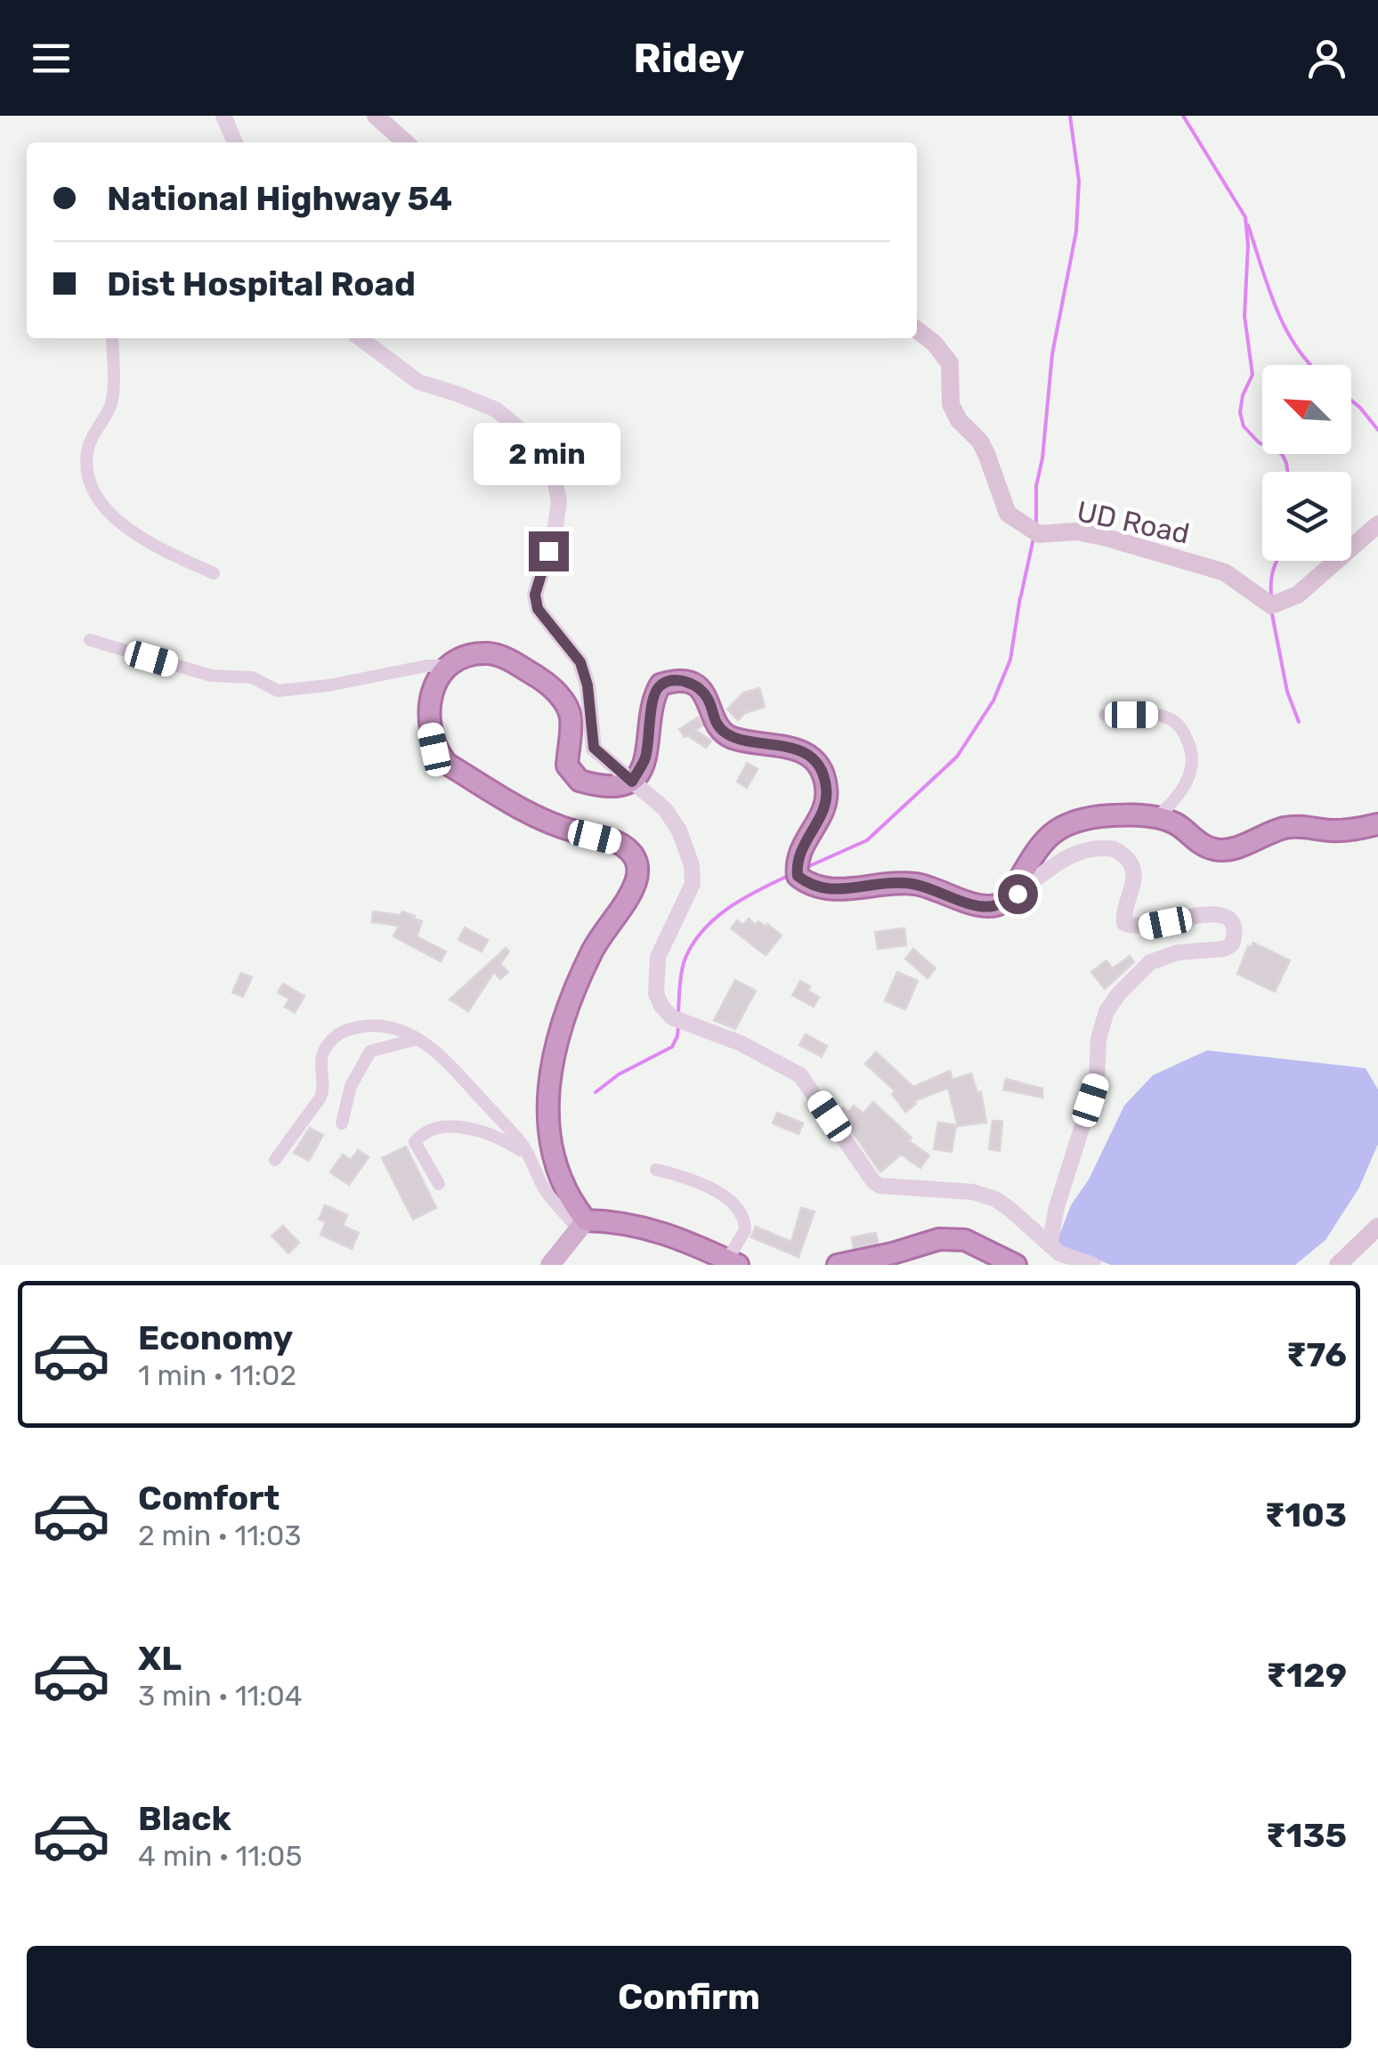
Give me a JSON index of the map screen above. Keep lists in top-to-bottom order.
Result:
{
  "streets": {
    "main road": ["UD Road"]
  },
  "north": "top left",
  "page": {
    "header": "Ridey",
    "banner": ["National Highway 54", "Dist Hospital Road"],
    "bubble": "2 min",
    "list": [
      {
        "name": "Economy",
        "note": "1 min · 11:02",
        "value": "₹76"
      },
      {
        "name": "Comfort",
        "note": "2 min · 11:03",
        "value": "₹103"
      },
      {
        "name": "XL",
        "note": "3 min · 11:04",
        "value": "₹129"
      },
      {
        "name": "Black",
        "note": "4 min · 11:05",
        "value": "₹135"
      }
    ],
    "buttons": "Confirm"
  }
}
